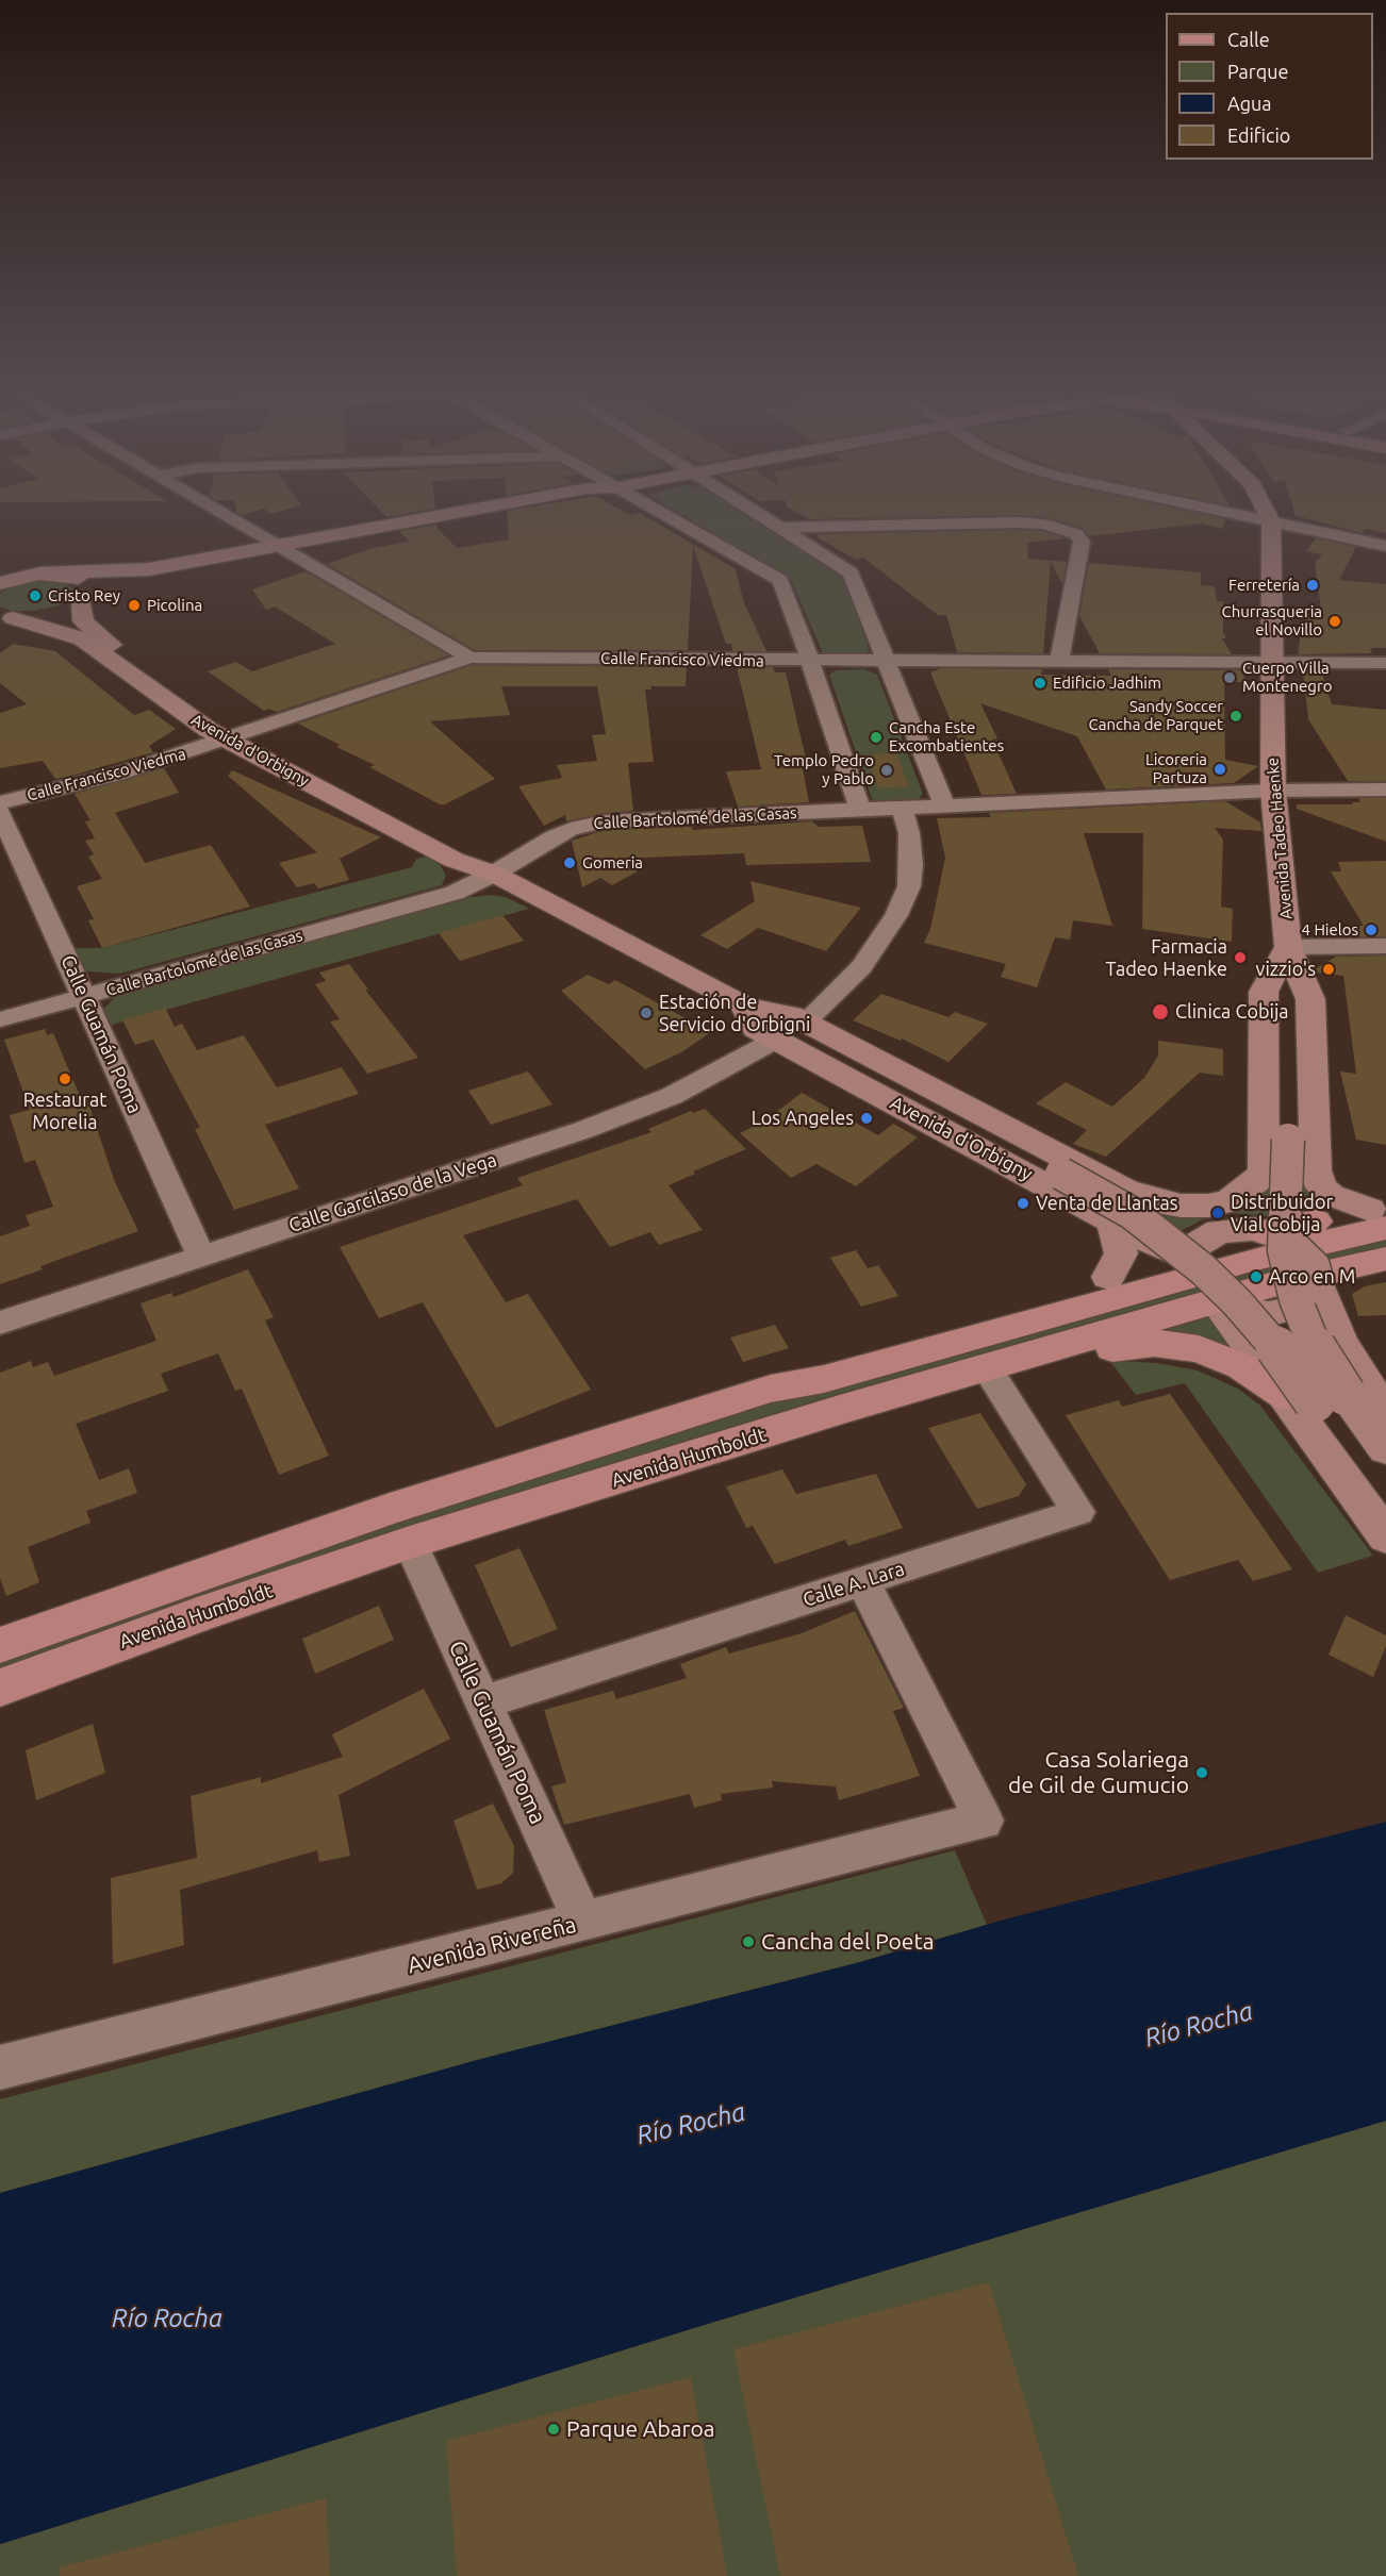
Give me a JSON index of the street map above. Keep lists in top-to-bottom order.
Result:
{
  "streets": {
    "main road": ["Avenida d'Orbigny", "Avenida Tadeo Haenke", "Avenida Humboldt"],
    "street": [
      "Calle Francisco Viedma",
      "Calle Bartolomé de las Casas",
      "Calle Guamán Poma",
      "Calle Garcilaso de la Vega",
      "Calle A. Lara",
      "Avenida Rivereña"
    ]
  },
  "crossings": [
    ["Calle Francisco Viedma", "Avenida d'Orbigny"],
    ["Calle Francisco Viedma", "Avenida Tadeo Haenke"],
    ["Avenida d'Orbigny", "Calle Bartolomé de las Casas"],
    ["Avenida d'Orbigny", "Avenida Tadeo Haenke"],
    ["Avenida d'Orbigny", "Calle Garcilaso de la Vega"],
    ["Calle Bartolomé de las Casas", "Avenida Tadeo Haenke"],
    ["Calle Bartolomé de las Casas", "Calle Guamán Poma"],
    ["Avenida Tadeo Haenke", "Avenida Humboldt"],
    ["Calle Guamán Poma", "Calle Garcilaso de la Vega"],
    ["Calle Guamán Poma", "Avenida Humboldt"],
    ["Calle Guamán Poma", "Calle A. Lara"],
    ["Calle Guamán Poma", "Avenida Rivereña"],
    ["Calle A. Lara", "Avenida Rivereña"]
  ],
  "water": ["Río Rocha"],
  "places": [
    "Ferretería",
    "Cristo Rey",
    "Picolina",
    "Churrasqueria el Novillo",
    "Cuerpo Villa Montenegro",
    "Edificio Jadhim",
    "Sandy Soccer Cancha de Parquet",
    "Cancha Este Excombatientes",
    "Licoreria Partuza",
    "Templo Pedro y Pablo",
    "Gomeria",
    "4 Hielos",
    "Farmacia Tadeo Haenke",
    "vizzio's",
    "Clinica Cobija",
    "Estación de Servicio d'Orbigni",
    "Restaurat Morelia",
    "Los Angeles",
    "Venta de Llantas",
    "Distribuidor Vial Cobija",
    "Arco en M",
    "Casa Solariega de Gil de Gumucio",
    "Cancha del Poeta",
    "Parque Abaroa"
  ],
  "legend": [
    "Calle",
    "Parque",
    "Agua",
    "Edificio"
  ]
}
